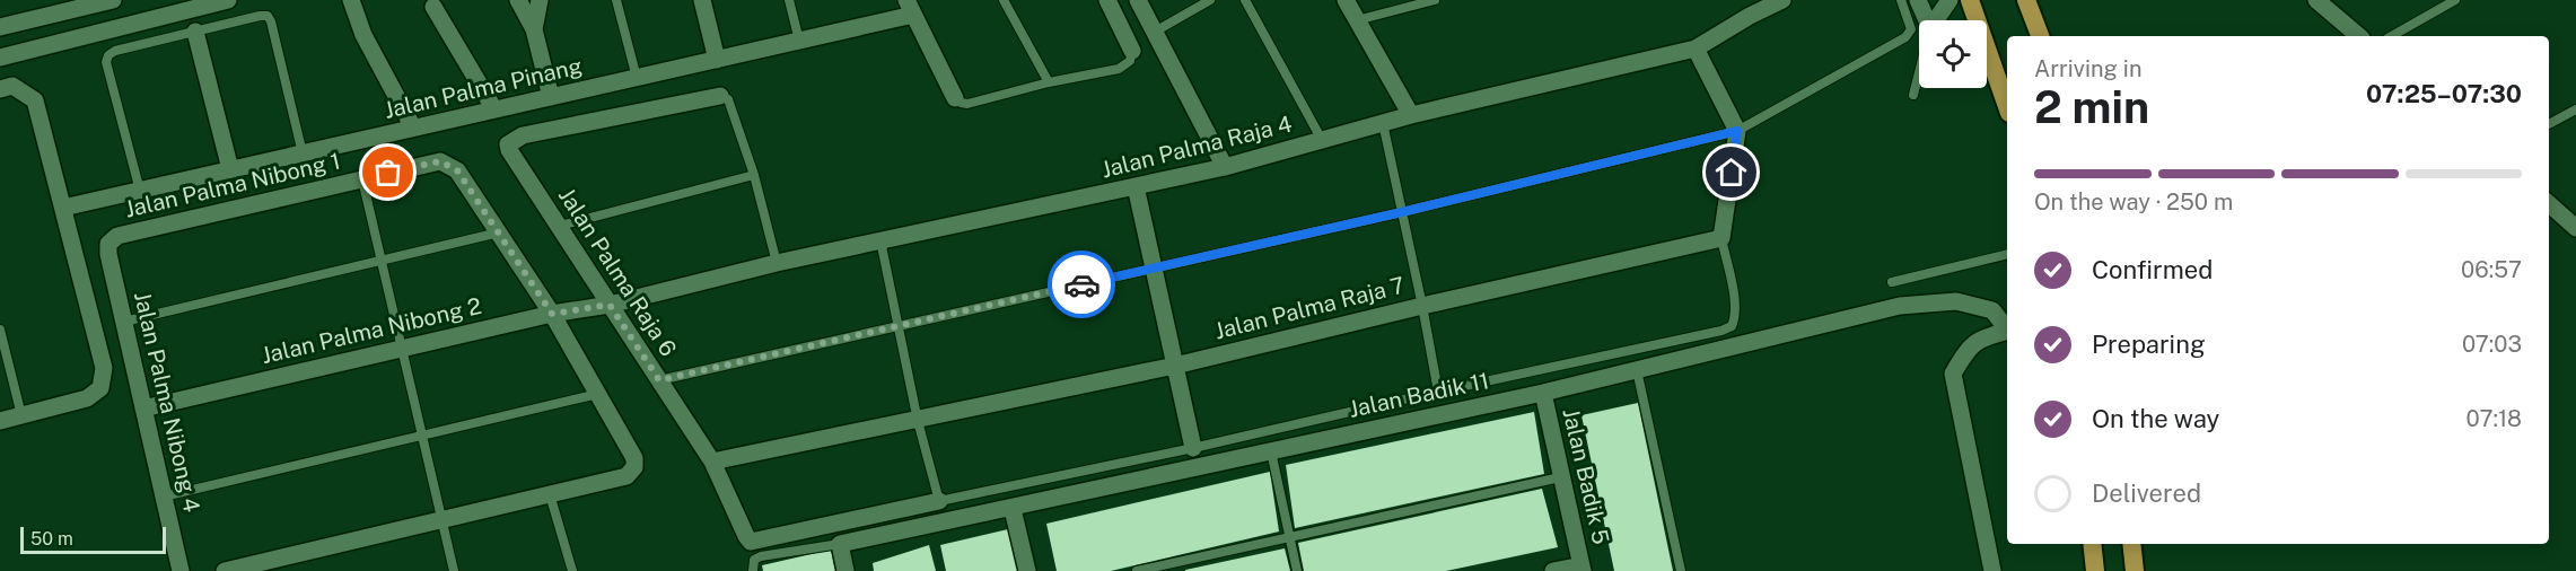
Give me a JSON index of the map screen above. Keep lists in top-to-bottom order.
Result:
{
  "streets": {
    "street": [
      "Jalan Palma Pinang",
      "Jalan Palma Raja 4",
      "Jalan Palma Nibong 1",
      "Jalan Palma Raja 6",
      "Jalan Palma Raja 7",
      "Jalan Palma Nibong 2",
      "Jalan Badik 11",
      "Jalan Palma Nibong 4",
      "Jalan Badik 5"
    ]
  },
  "crossings": [
    ["Jalan Palma Raja 4", "Jalan Palma Raja 6"],
    ["Jalan Palma Raja 4", "Jalan Palma Nibong 2"],
    ["Jalan Palma Nibong 1", "Jalan Palma Nibong 4"],
    ["Jalan Palma Raja 6", "Jalan Palma Raja 7"],
    ["Jalan Palma Raja 6", "Jalan Palma Nibong 2"],
    ["Jalan Palma Nibong 2", "Jalan Palma Nibong 4"],
    ["Jalan Badik 11", "Jalan Badik 5"]
  ],
  "scale_bar": "50 m",
  "page": {
    "heading": ["2 min", "Arriving in", "07:25–07:30"],
    "bar": "On the way · 250 m",
    "list": [
      ["Confirmed", "06:57"],
      ["Preparing", "07:03"],
      ["On the way", "07:18"],
      "Delivered"
    ],
    "scale": "50 m"
  }
}
